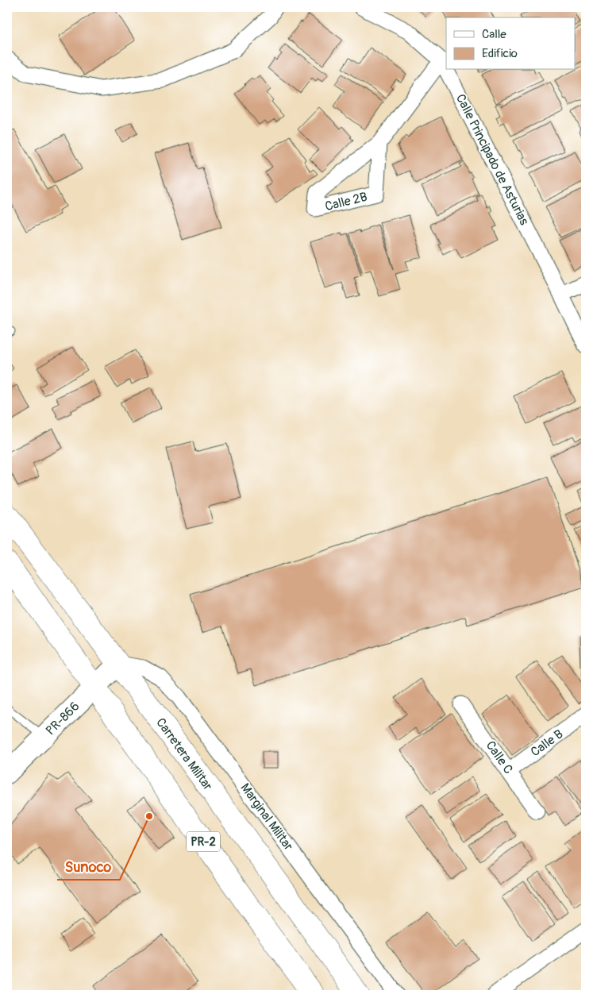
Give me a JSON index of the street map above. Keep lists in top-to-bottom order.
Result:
{
  "streets": {
    "main road": ["Carretera Militar", "PR-2"],
    "street": [
      "Calle Principado de Asturias",
      "Calle 2B",
      "PR-866",
      "Calle B",
      "Calle C",
      "Marginal Militar"
    ]
  },
  "crossings": [
    ["Calle Principado de Asturias", "Calle 2B"],
    ["PR-866", "Carretera Militar"],
    ["PR-866", "Marginal Militar"],
    ["PR-866", "PR-2"],
    ["Calle B", "Calle C"],
    ["Carretera Militar", "Marginal Militar"]
  ],
  "places": ["Sunoco"],
  "legend": ["Calle", "Edificio"]
}
